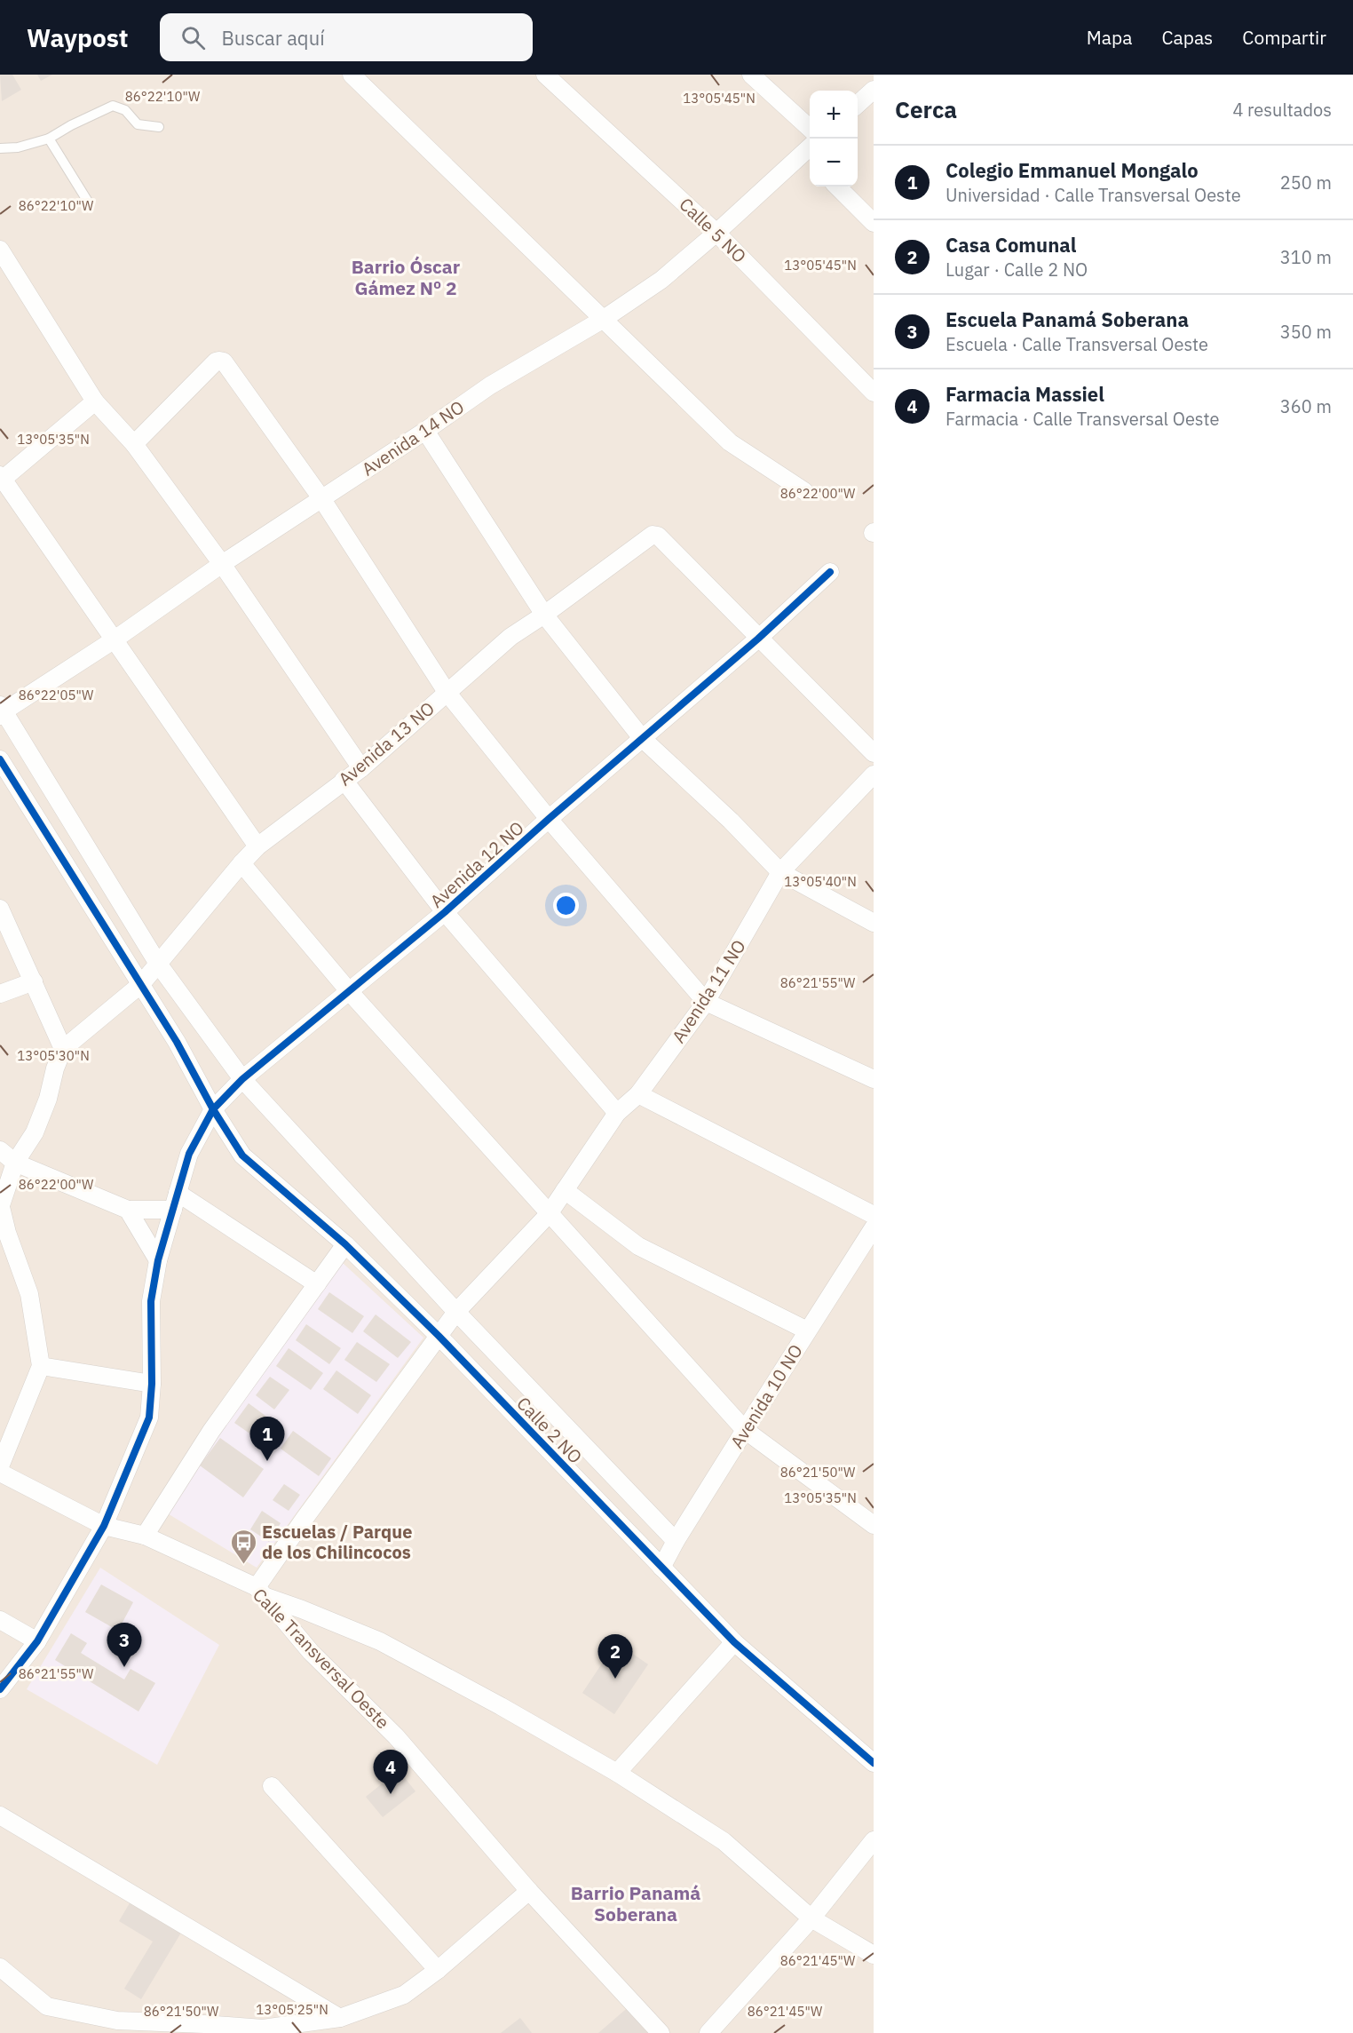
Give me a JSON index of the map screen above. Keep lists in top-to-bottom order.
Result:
{
  "streets": {
    "street": [
      "Calle 5 NO",
      "Avenida 14 NO",
      "Avenida 13 NO",
      "Avenida 12 NO",
      "Avenida 11 NO",
      "Avenida 10 NO",
      "Calle 2 NO",
      "Calle Transversal Oeste"
    ]
  },
  "crossings": [
    ["Calle 5 NO", "Avenida 14 NO"],
    ["Avenida 13 NO", "Avenida 12 NO"],
    ["Avenida 13 NO", "Calle 2 NO"],
    ["Avenida 12 NO", "Calle 2 NO"],
    ["Avenida 12 NO", "Calle Transversal Oeste"],
    ["Avenida 11 NO", "Calle 2 NO"],
    ["Avenida 11 NO", "Calle Transversal Oeste"],
    ["Avenida 10 NO", "Calle 2 NO"]
  ],
  "districts": ["Barrio Óscar Gámez Nº 2", "Barrio Panamá Soberana"],
  "places": {
    "bus stop": ["Escuelas / Parque de los Chilincocos"]
  },
  "page": {
    "header": "Waypost",
    "search": "Buscar aquí",
    "nav": ["Mapa", "Capas", "Compartir"],
    "heading": ["Cerca", "4 resultados"],
    "map_buttons": ["+", "−"],
    "list": [
      {
        "mark": "1",
        "name": "Colegio Emmanuel Mongalo",
        "note": "Universidad · Calle Transversal Oeste",
        "value": "250 m"
      },
      {
        "mark": "2",
        "name": "Casa Comunal",
        "note": "Lugar · Calle 2 NO",
        "value": "310 m"
      },
      {
        "mark": "3",
        "name": "Escuela Panamá Soberana",
        "note": "Escuela · Calle Transversal Oeste",
        "value": "350 m"
      },
      {
        "mark": "4",
        "name": "Farmacia Massiel",
        "note": "Farmacia · Calle Transversal Oeste",
        "value": "360 m"
      }
    ],
    "pins": [
      "1",
      "3",
      "2",
      "4"
    ]
  },
  "coordinates": [
    "86°22'10\"W",
    "13°05'45\"N",
    "13°05'35\"N",
    "86°22'00\"W",
    "86°22'05\"W",
    "13°05'40\"N",
    "86°21'55\"W",
    "13°05'30\"N",
    "86°21'50\"W",
    "86°21'45\"W",
    "13°05'25\"N"
  ]
}
